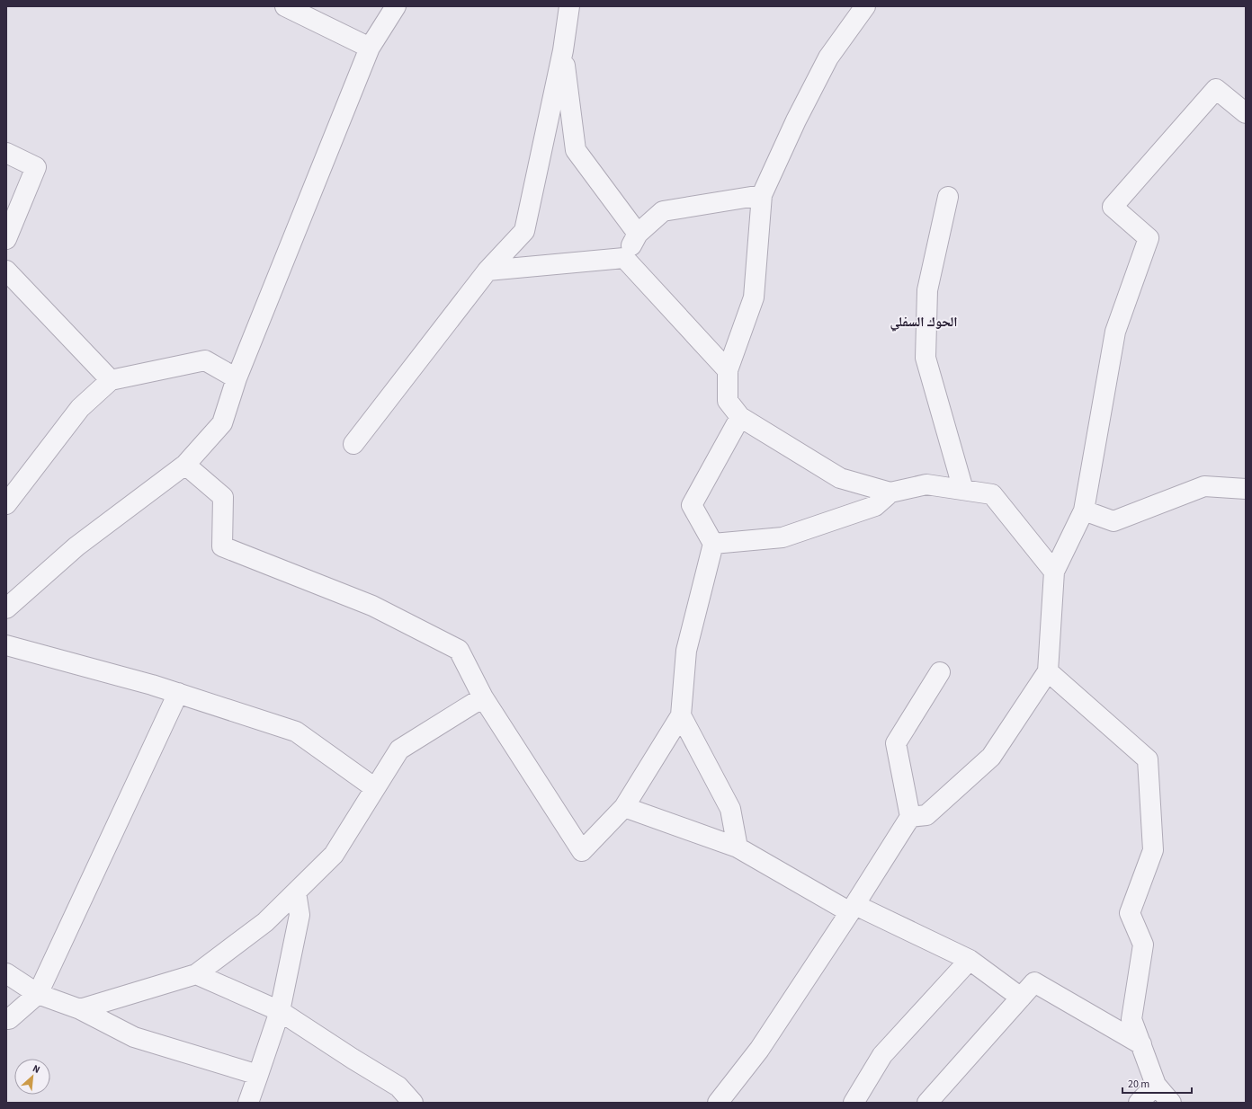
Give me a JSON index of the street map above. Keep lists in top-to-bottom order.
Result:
{
  "districts": ["الحوك السفلي"],
  "scale_bar": "20 m",
  "north": "top right"
}
